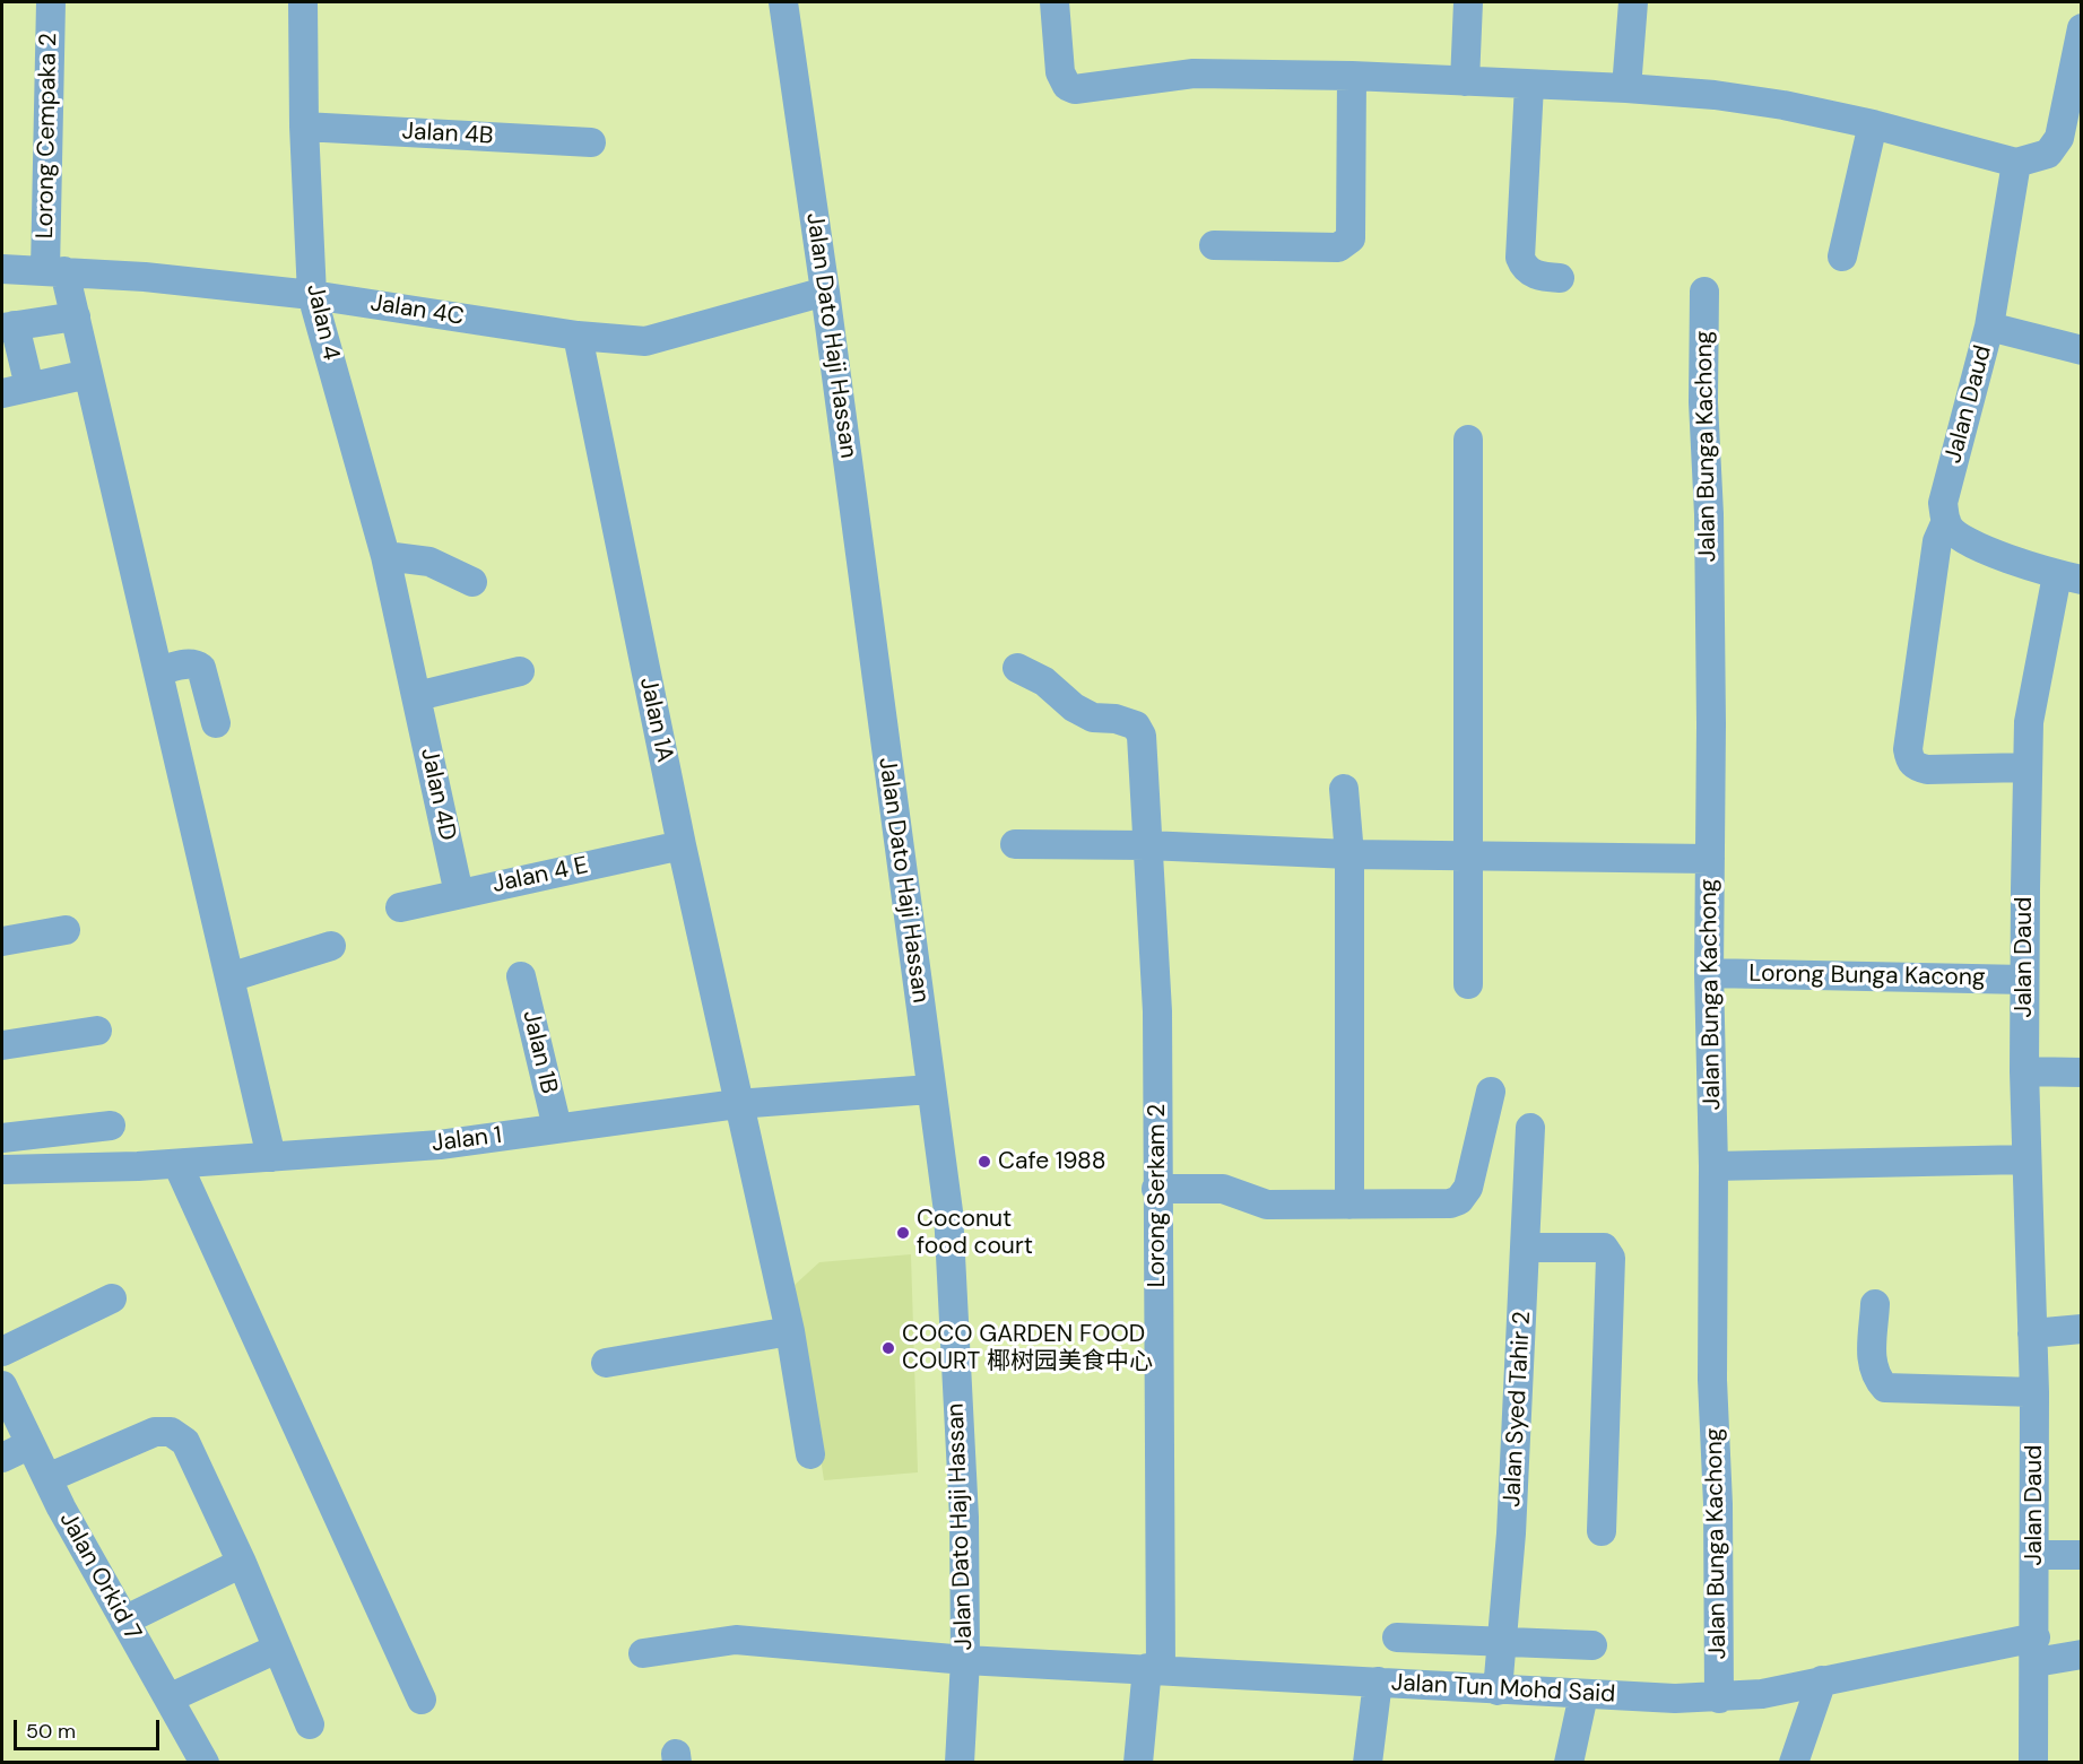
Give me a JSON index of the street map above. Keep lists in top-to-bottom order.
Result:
{
  "streets": {
    "street": [
      "Jalan 4B",
      "Lorong Cempaka 2",
      "Jalan 4C",
      "Jalan 4",
      "Jalan Dato Haji Hassan",
      "Jalan Daud",
      "Jalan Bunga Kachong",
      "Jalan 1A",
      "Jalan 4D",
      "Jalan 4 E",
      "Lorong Bunga Kacong",
      "Jalan 1B",
      "Jalan 1",
      "Lorong Serkam 2",
      "Jalan Syed Tahir 2",
      "Jalan Orkid 7",
      "Jalan Tun Mohd Said"
    ]
  },
  "crossings": [
    ["Jalan 4B", "Jalan 4"],
    ["Lorong Cempaka 2", "Jalan 4C"],
    ["Lorong Cempaka 2", "Jalan 1"],
    ["Jalan 4C", "Jalan 4"],
    ["Jalan 4C", "Jalan Dato Haji Hassan"],
    ["Jalan 4C", "Jalan 1A"],
    ["Jalan 4", "Jalan 4D"],
    ["Jalan Dato Haji Hassan", "Jalan 1"],
    ["Jalan Dato Haji Hassan", "Jalan Tun Mohd Said"],
    ["Jalan Daud", "Lorong Bunga Kacong"],
    ["Jalan Daud", "Jalan Tun Mohd Said"],
    ["Jalan Bunga Kachong", "Lorong Bunga Kacong"],
    ["Jalan Bunga Kachong", "Jalan Tun Mohd Said"],
    ["Jalan 1A", "Jalan 4 E"],
    ["Jalan 1A", "Jalan 1"],
    ["Jalan 4D", "Jalan 4 E"],
    ["Jalan 1B", "Jalan 1"],
    ["Lorong Serkam 2", "Jalan Tun Mohd Said"],
    ["Jalan Syed Tahir 2", "Jalan Tun Mohd Said"]
  ],
  "places": ["Cafe 1988", "Coconut food court", "COCO GARDEN FOOD COURT 椰树园美食中心"],
  "scale_bar": "50 m"
}
